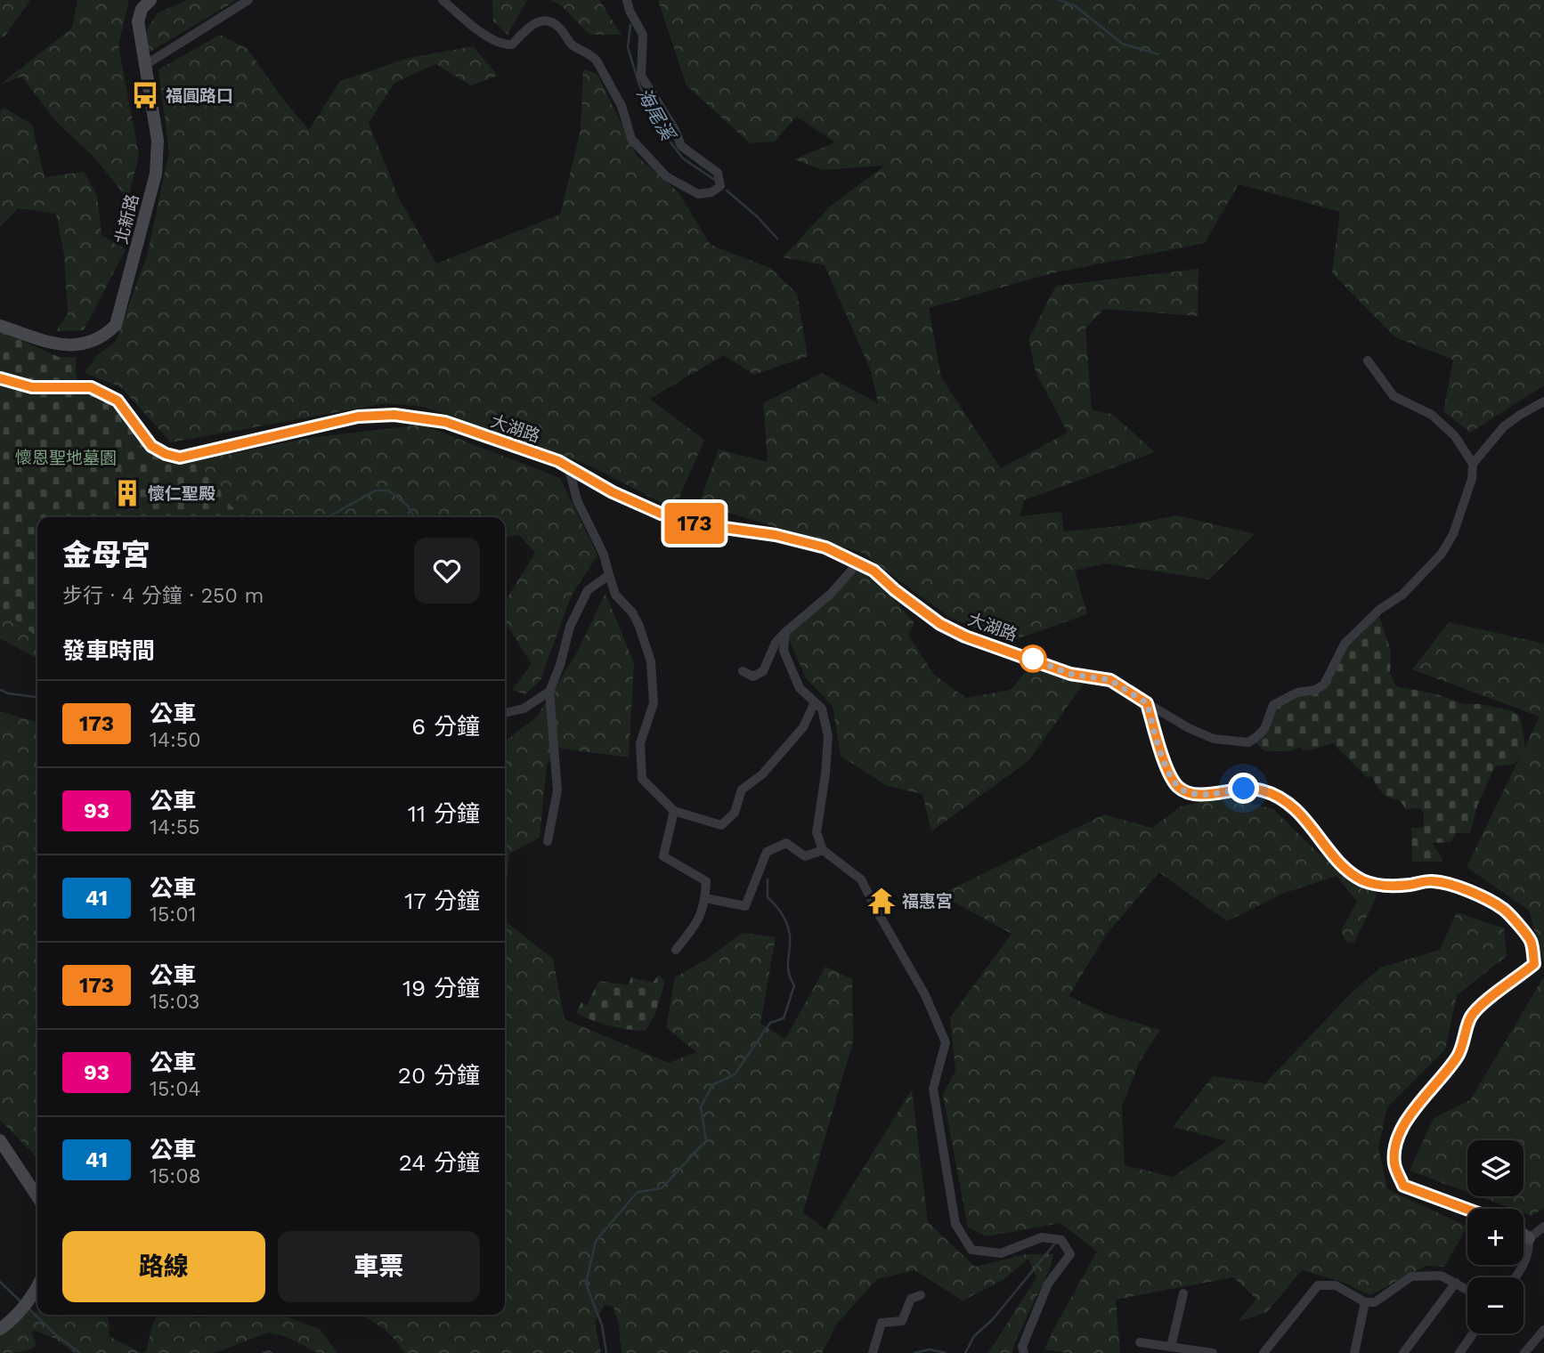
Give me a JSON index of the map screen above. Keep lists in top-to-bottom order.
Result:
{
  "streets": {
    "street": ["北新路", "大湖路"]
  },
  "water": ["海尾溪"],
  "parks": ["懷恩聖地墓園"],
  "places": {
    "bus stop": ["福圓路口"],
    "building": ["懷仁聖殿"],
    "temple": ["福惠宮"]
  },
  "lines": ["bus line 173"],
  "page": {
    "on_map": "173",
    "heading": [
      ["金母宮", "步行 · 4 分鐘 · 250 m"],
      "發車時間"
    ],
    "list": [
      {
        "mark": "173",
        "name": "公車",
        "note": "14:50",
        "value": "6 分鐘"
      },
      {
        "mark": "93",
        "name": "公車",
        "note": "14:55",
        "value": "11 分鐘"
      },
      {
        "mark": "41",
        "name": "公車",
        "note": "15:01",
        "value": "17 分鐘"
      },
      {
        "mark": "173",
        "name": "公車",
        "note": "15:03",
        "value": "19 分鐘"
      },
      {
        "mark": "93",
        "name": "公車",
        "note": "15:04",
        "value": "20 分鐘"
      },
      {
        "mark": "41",
        "name": "公車",
        "note": "15:08",
        "value": "24 分鐘"
      }
    ],
    "map_buttons": ["+", "−"],
    "buttons": ["路線", "車票"]
  }
}
